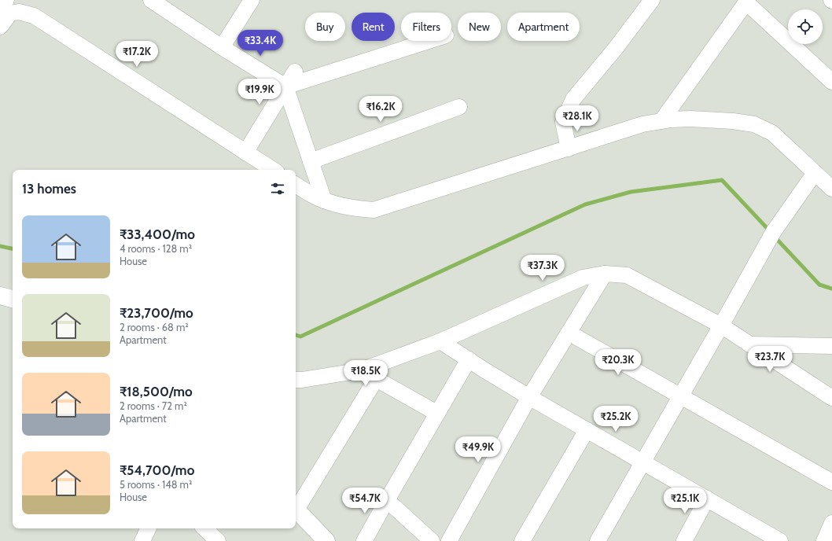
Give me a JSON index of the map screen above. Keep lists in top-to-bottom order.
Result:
{
  "page": {
    "chip": [
      "Buy",
      "Rent",
      "Filters",
      "New",
      "Apartment"
    ],
    "price": [
      "₹33.4K",
      "₹17.2K",
      "₹19.9K",
      "₹16.2K",
      "₹28.1K",
      "₹37.3K",
      "₹23.7K",
      "₹20.3K",
      "₹18.5K",
      "₹25.2K",
      "₹49.9K",
      "₹54.7K",
      "₹25.1K"
    ],
    "heading": "13 homes",
    "list": [
      {
        "name": "₹33,400/mo",
        "note": "4 rooms · 128 m² · House"
      },
      {
        "name": "₹23,700/mo",
        "note": "2 rooms · 68 m² · Apartment"
      },
      {
        "name": "₹18,500/mo",
        "note": "2 rooms · 72 m² · Apartment"
      },
      {
        "name": "₹54,700/mo",
        "note": "5 rooms · 148 m² · House"
      }
    ]
  }
}
